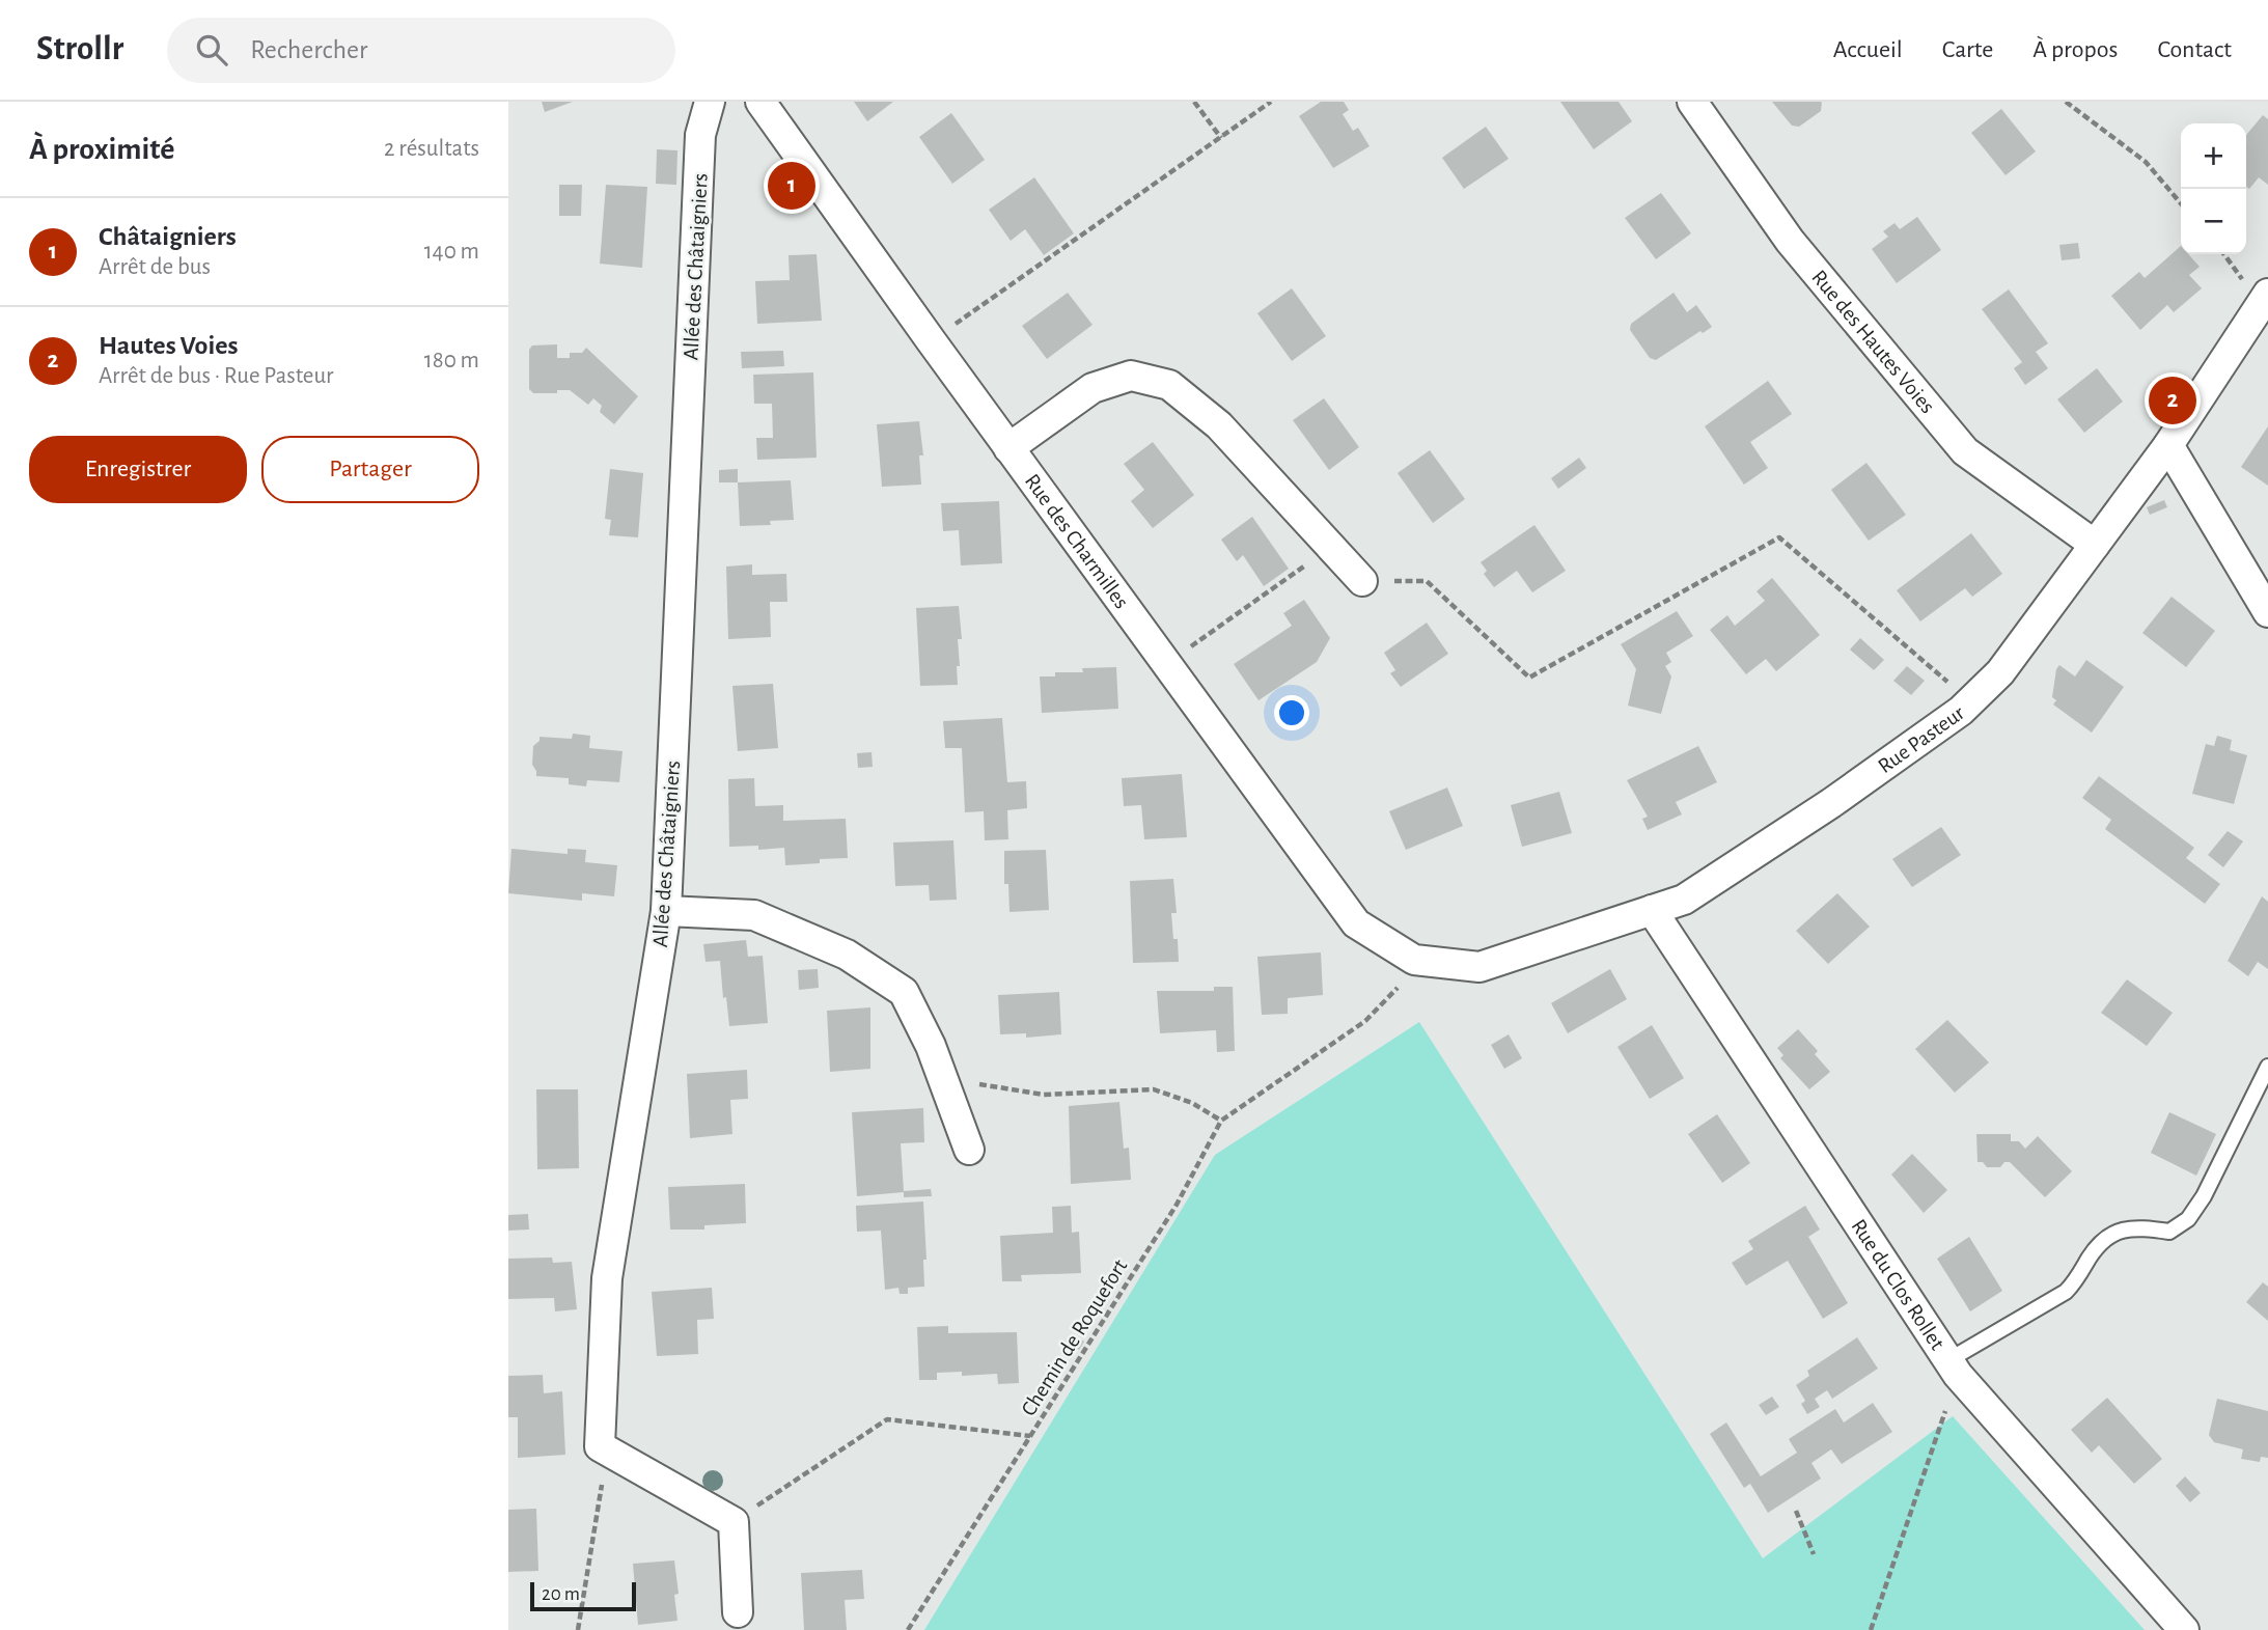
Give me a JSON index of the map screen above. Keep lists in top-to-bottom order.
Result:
{
  "streets": {
    "street": [
      "Allée des Châtaigniers",
      "Rue des Hautes Voies",
      "Rue des Charmilles",
      "Rue Pasteur",
      "Rue du Clos Rollet"
    ],
    "path": ["Chemin de Roquefort"]
  },
  "crossings": [
    ["Rue des Hautes Voies", "Rue Pasteur"],
    ["Rue des Charmilles", "Rue Pasteur"],
    ["Rue des Charmilles", "Chemin de Roquefort"],
    ["Rue Pasteur", "Rue du Clos Rollet"],
    ["Rue Pasteur", "Chemin de Roquefort"]
  ],
  "scale_bar": "20 m",
  "page": {
    "header": "Strollr",
    "search": "Rechercher",
    "nav": [
      "Accueil",
      "Carte",
      "À propos",
      "Contact"
    ],
    "heading": ["À proximité", "2 résultats"],
    "map_buttons": ["+", "−"],
    "pins": ["1", "2"],
    "list": [
      {
        "mark": "1",
        "name": "Châtaigniers",
        "note": "Arrêt de bus",
        "value": "140 m"
      },
      {
        "mark": "2",
        "name": "Hautes Voies",
        "note": "Arrêt de bus · Rue Pasteur",
        "value": "180 m"
      }
    ],
    "buttons": ["Enregistrer", "Partager"],
    "scale": "20 m"
  }
}
